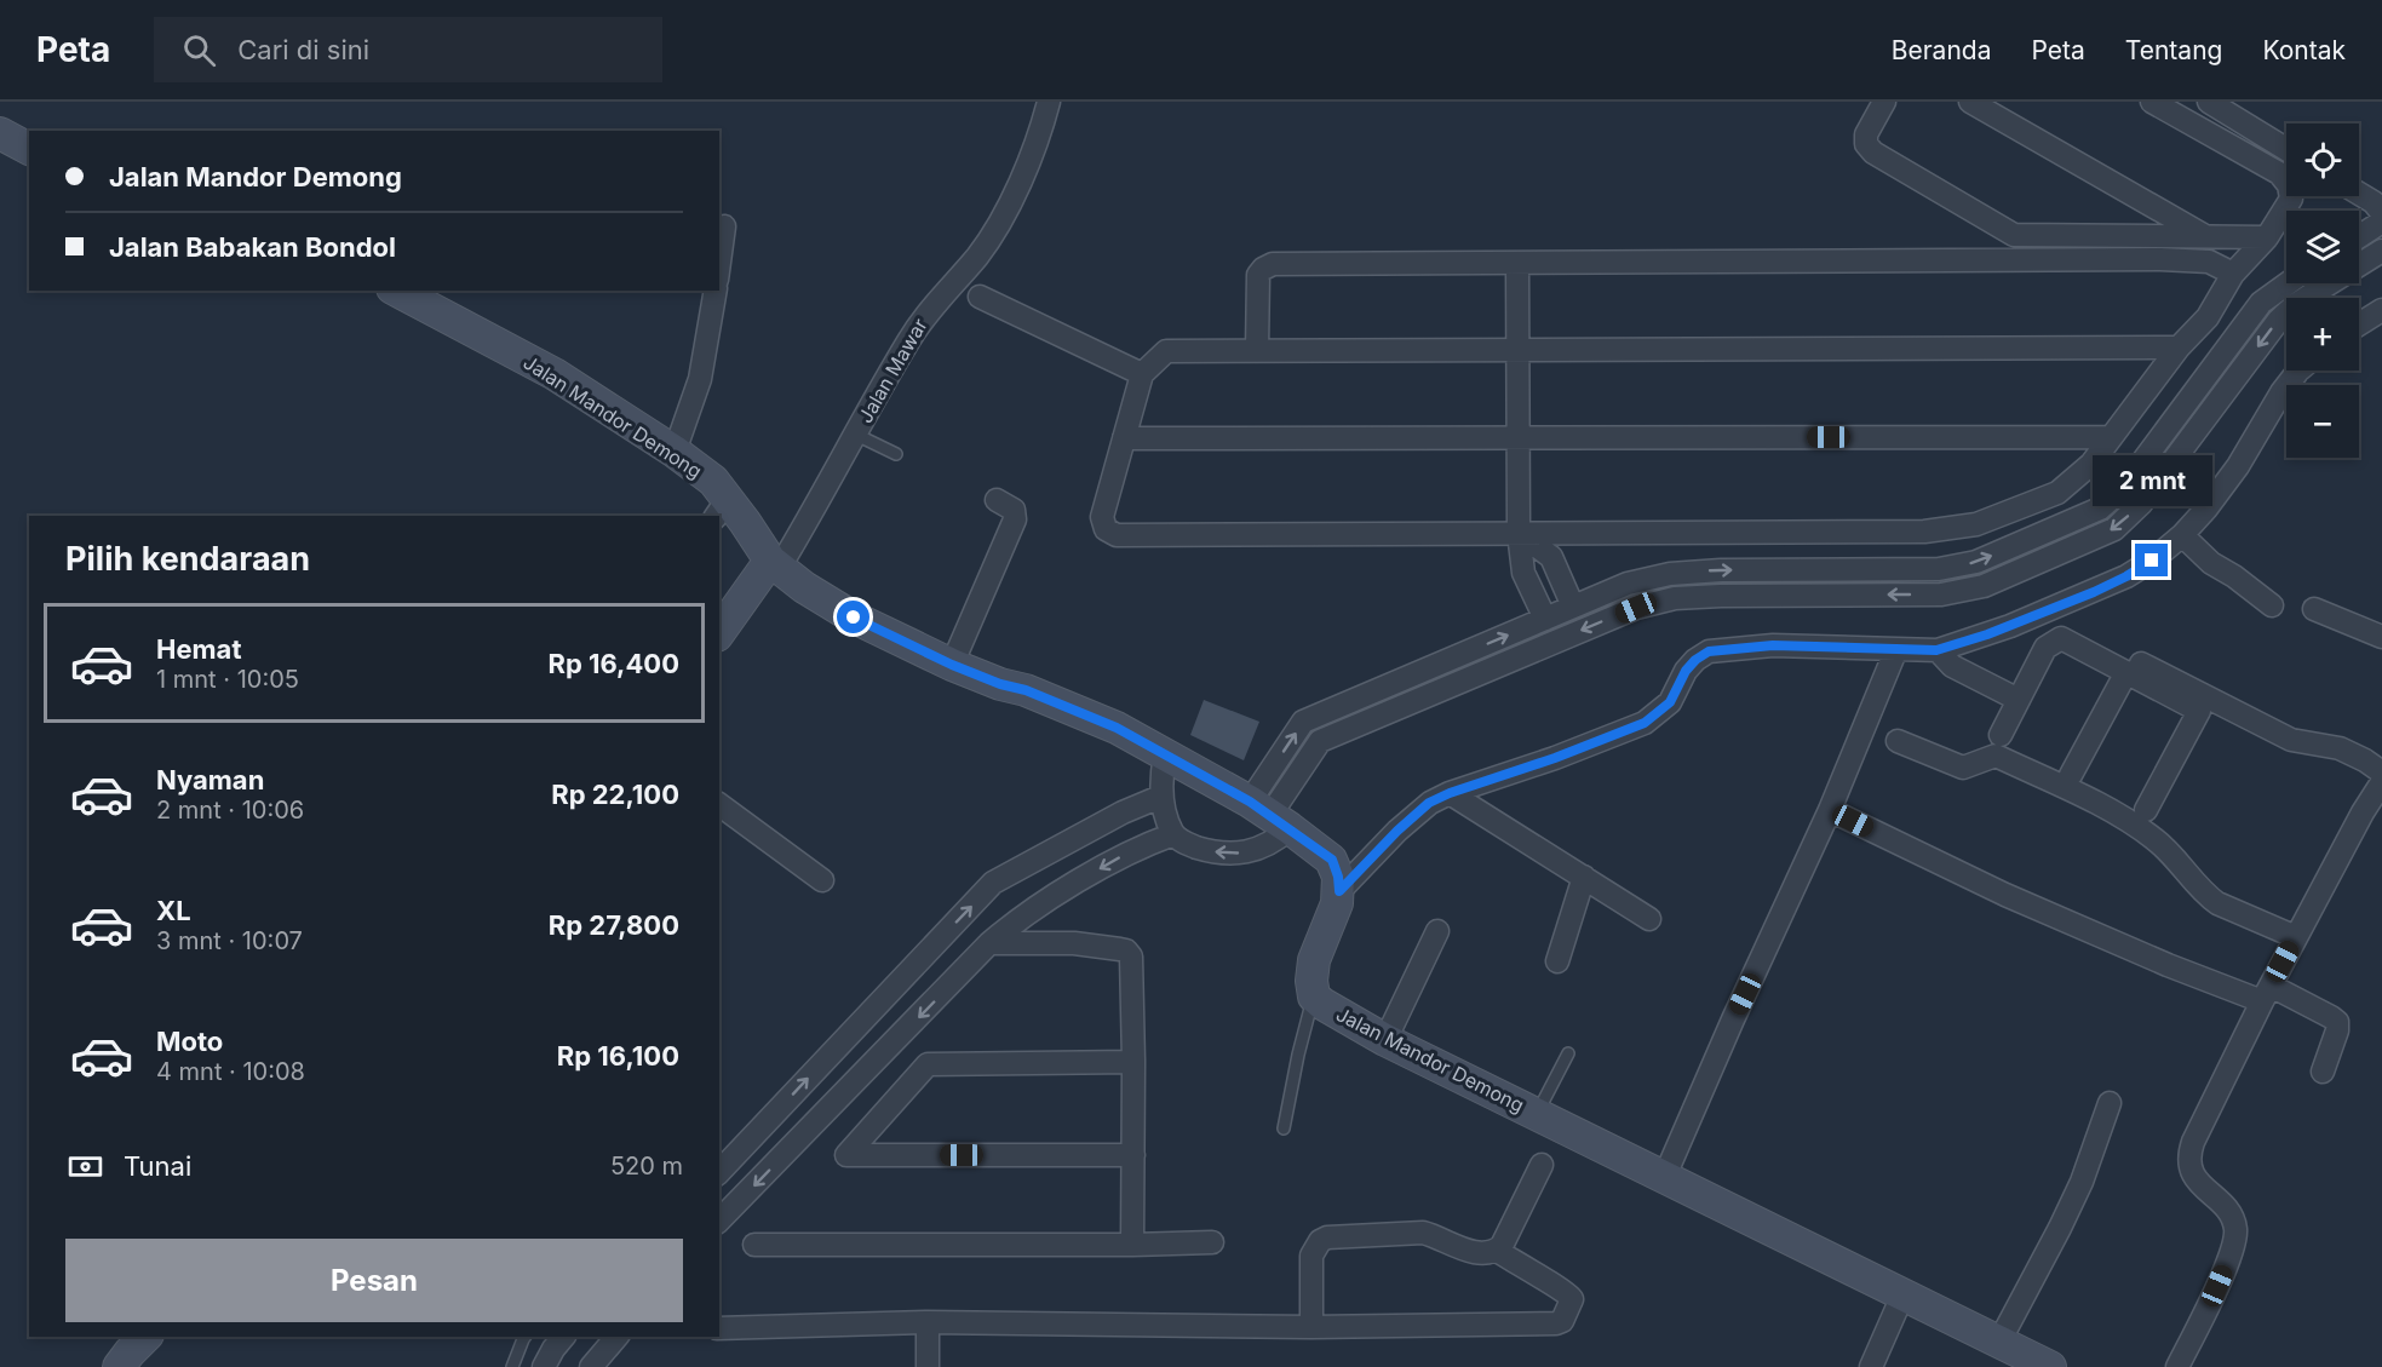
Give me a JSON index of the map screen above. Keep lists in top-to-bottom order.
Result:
{
  "streets": {
    "main road": ["Jalan Mawar", "Jalan Mandor Demong"]
  },
  "crossings": [
    ["Jalan Mawar", "Jalan Mandor Demong"]
  ],
  "page": {
    "header": "Peta",
    "search": "Cari di sini",
    "nav": [
      "Beranda",
      "Peta",
      "Tentang",
      "Kontak"
    ],
    "map_buttons": ["+", "−"],
    "banner": ["Jalan Mandor Demong", "Jalan Babakan Bondol"],
    "bubble": "2 mnt",
    "heading": "Pilih kendaraan",
    "list": [
      {
        "name": "Hemat",
        "note": "1 mnt · 10:05",
        "value": "Rp 16,400"
      },
      {
        "name": "Nyaman",
        "note": "2 mnt · 10:06",
        "value": "Rp 22,100"
      },
      {
        "name": "XL",
        "note": "3 mnt · 10:07",
        "value": "Rp 27,800"
      },
      {
        "name": "Moto",
        "note": "4 mnt · 10:08",
        "value": "Rp 16,100"
      }
    ],
    "pay": ["Tunai", "520 m"],
    "buttons": "Pesan"
  }
}
